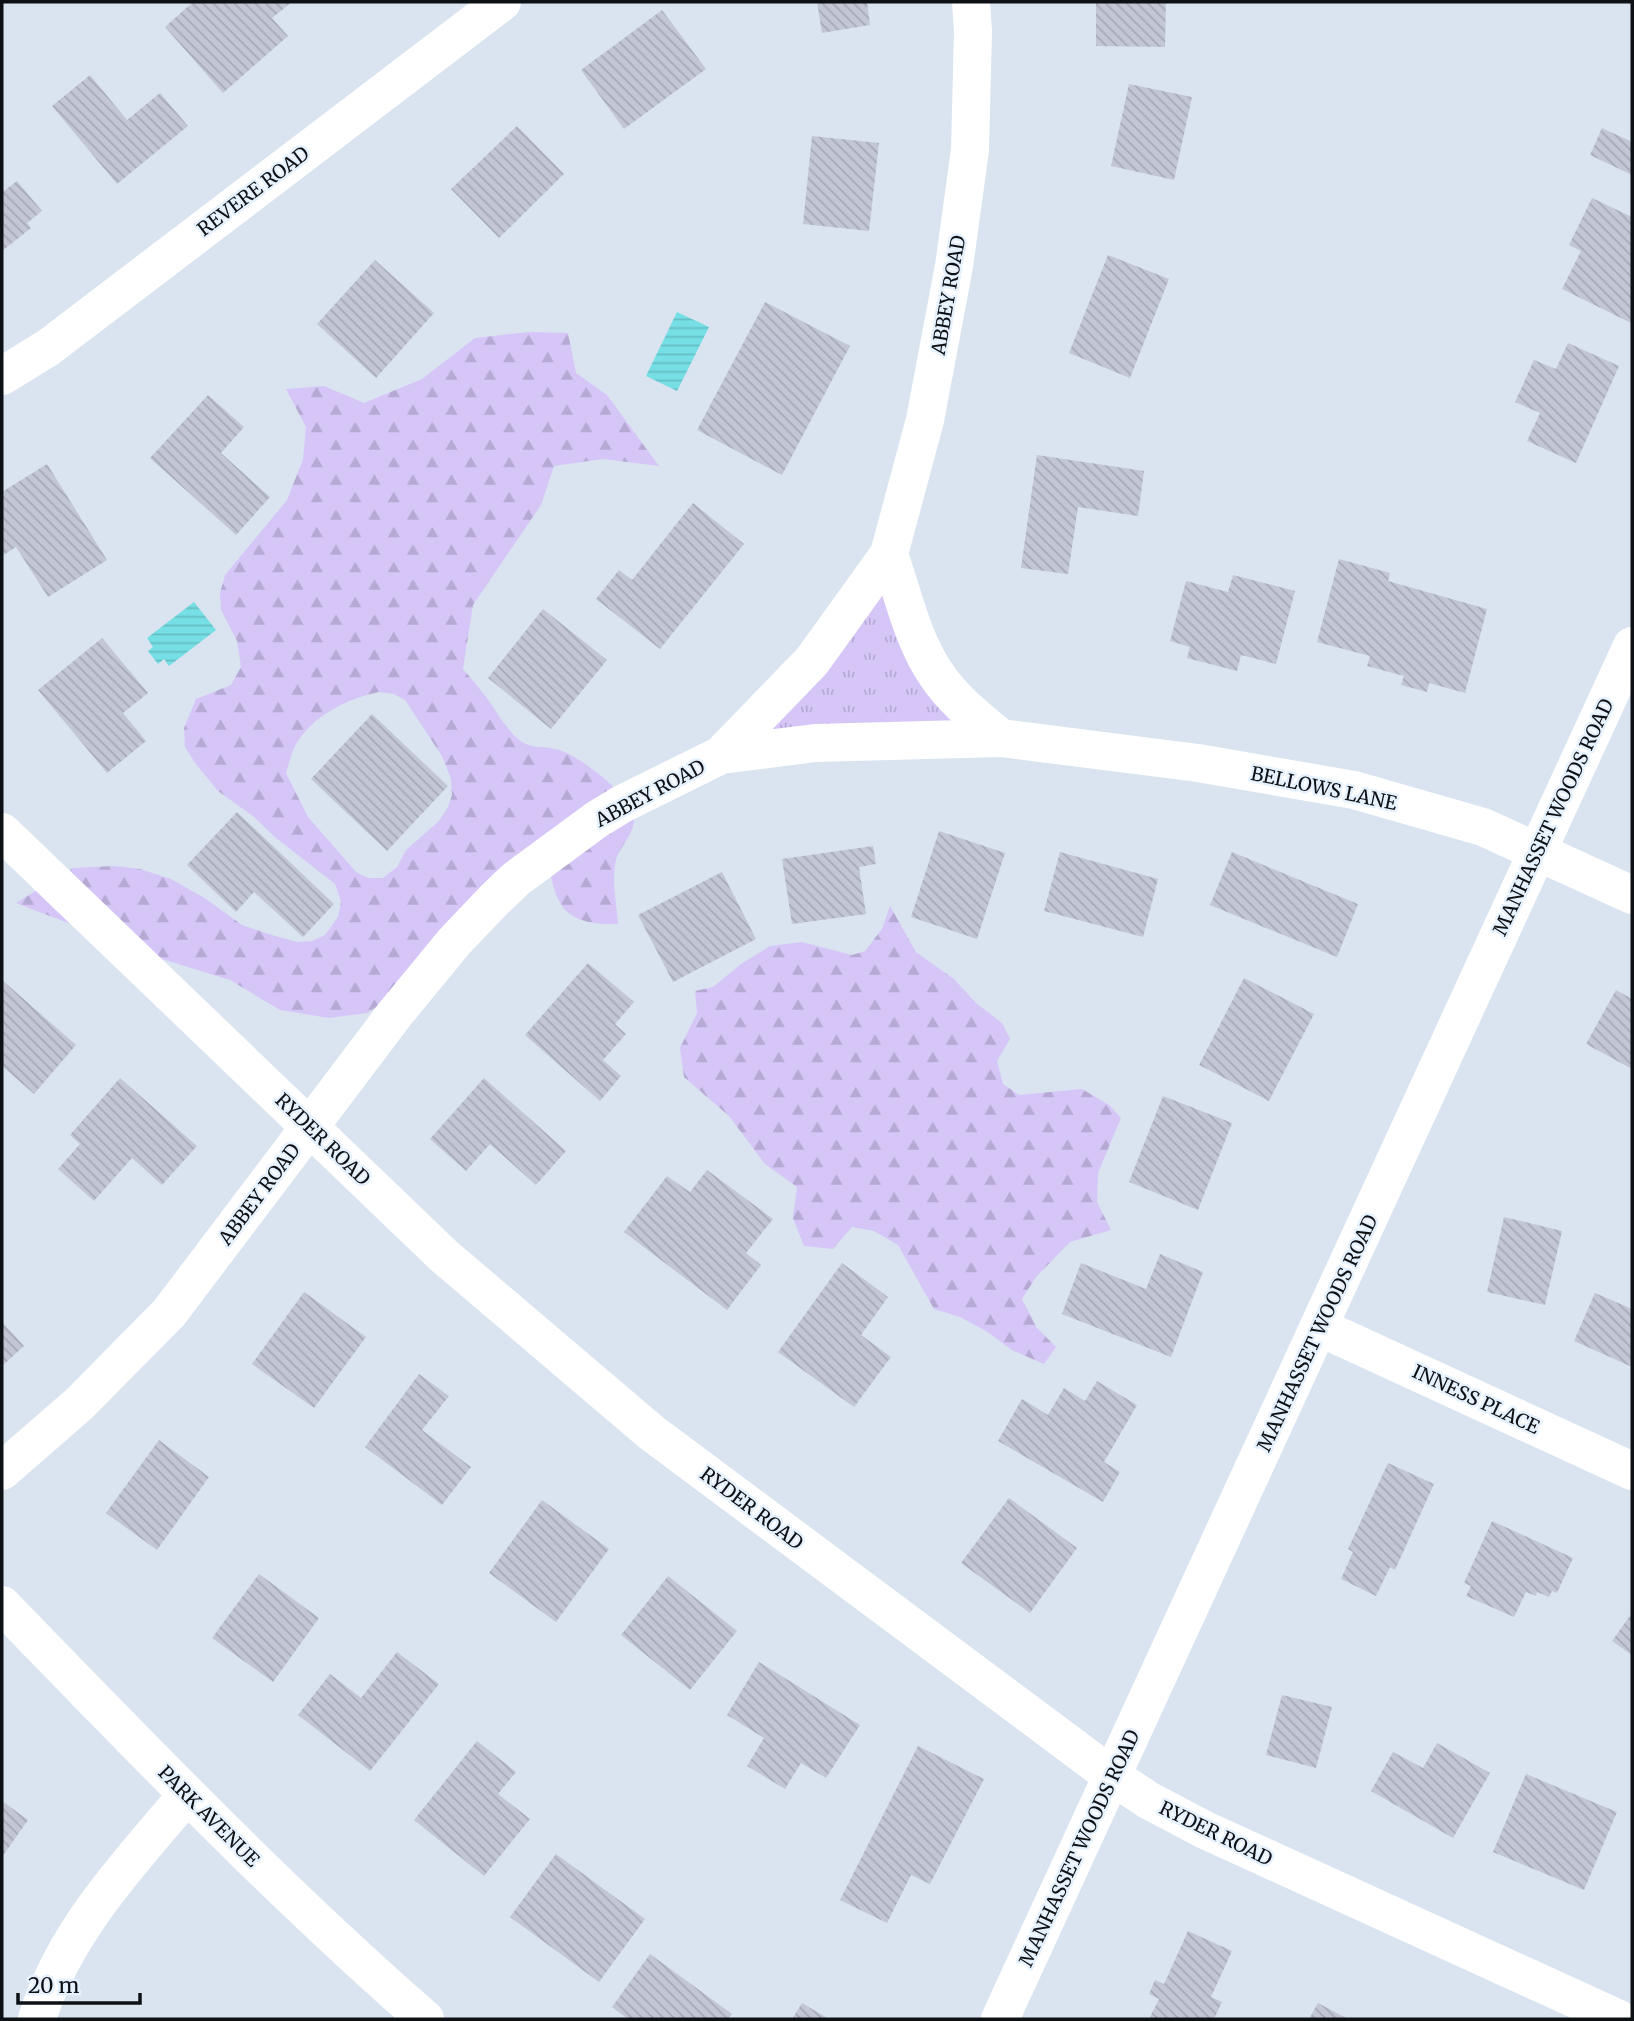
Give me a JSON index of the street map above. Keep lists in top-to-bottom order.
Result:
{
  "streets": {
    "street": [
      "REVERE ROAD",
      "ABBEY ROAD",
      "BELLOWS LANE",
      "MANHASSET WOODS ROAD",
      "RYDER ROAD",
      "INNESS PLACE",
      "PARK AVENUE"
    ]
  },
  "crossings": [
    ["ABBEY ROAD", "BELLOWS LANE"],
    ["ABBEY ROAD", "RYDER ROAD"],
    ["BELLOWS LANE", "MANHASSET WOODS ROAD"],
    ["MANHASSET WOODS ROAD", "RYDER ROAD"],
    ["MANHASSET WOODS ROAD", "INNESS PLACE"]
  ],
  "scale_bar": "20 m"
}
